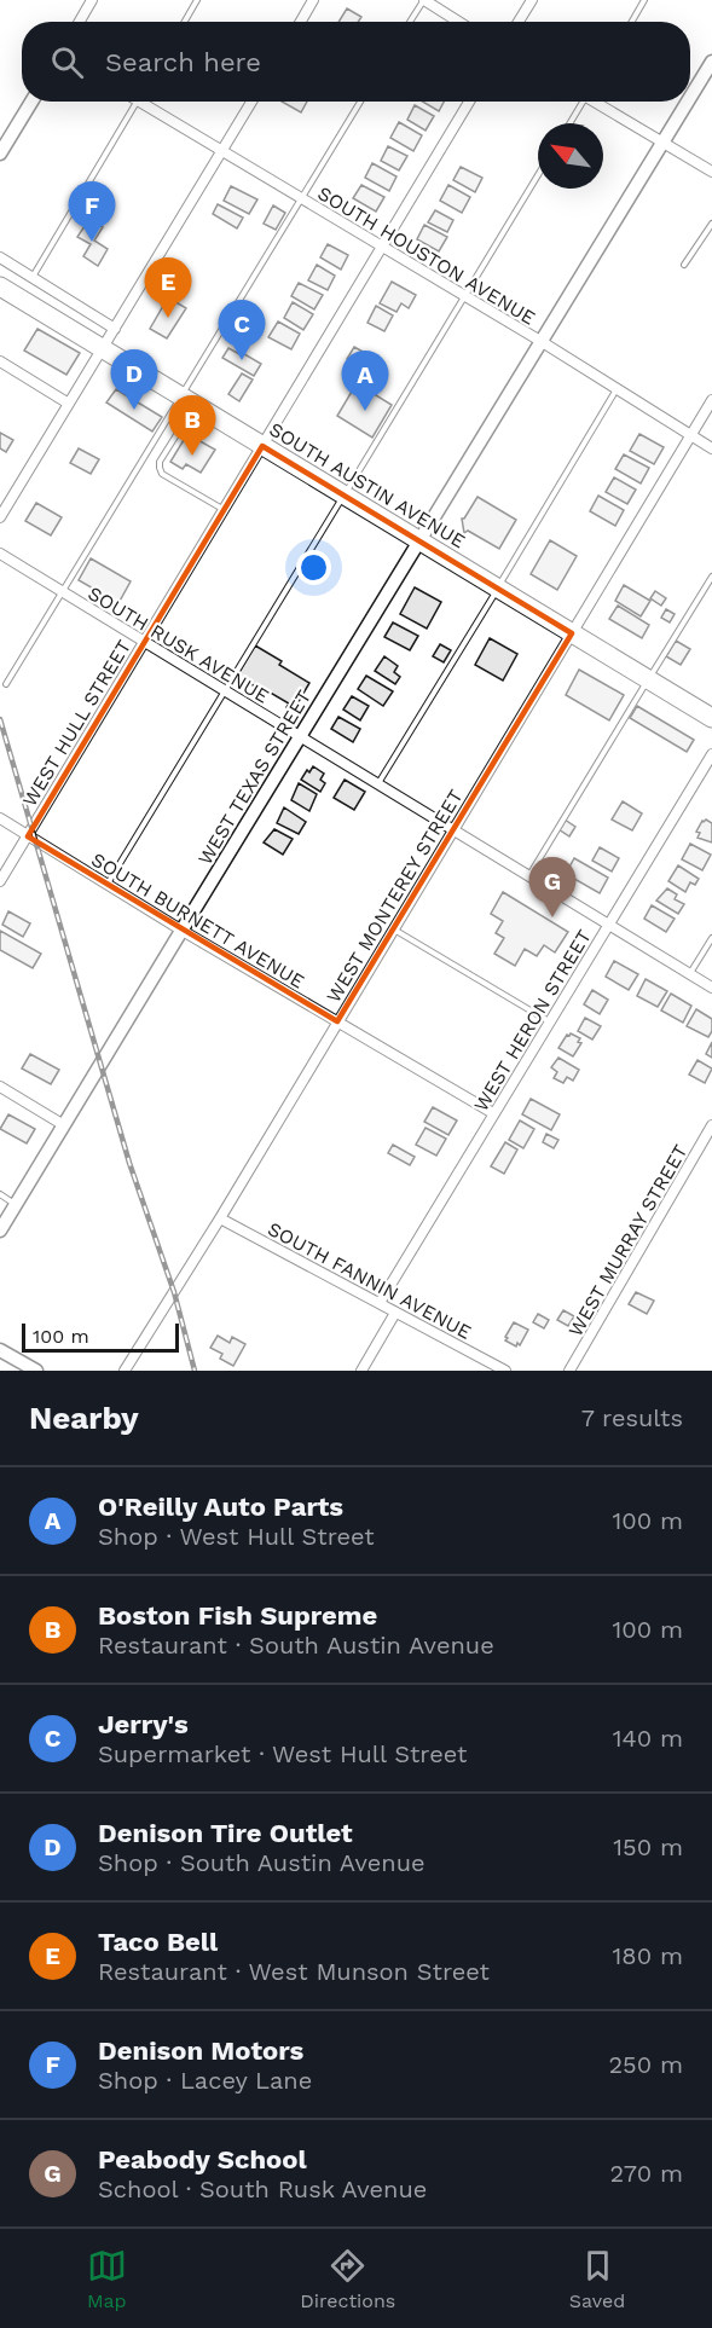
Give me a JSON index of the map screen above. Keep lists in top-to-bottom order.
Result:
{
  "streets": {
    "highway": ["SOUTH AUSTIN AVENUE"],
    "street": [
      "SOUTH HOUSTON AVENUE",
      "SOUTH RUSK AVENUE",
      "WEST HULL STREET",
      "WEST TEXAS STREET",
      "WEST MONTEREY STREET",
      "SOUTH BURNETT AVENUE",
      "WEST HERON STREET",
      "WEST MURRAY STREET",
      "SOUTH FANNIN AVENUE"
    ]
  },
  "crossings": [
    ["SOUTH HOUSTON AVENUE", "WEST HULL STREET"],
    ["SOUTH HOUSTON AVENUE", "WEST TEXAS STREET"],
    ["SOUTH HOUSTON AVENUE", "WEST MONTEREY STREET"],
    ["SOUTH AUSTIN AVENUE", "WEST HULL STREET"],
    ["SOUTH AUSTIN AVENUE", "WEST TEXAS STREET"],
    ["SOUTH AUSTIN AVENUE", "WEST MONTEREY STREET"],
    ["SOUTH RUSK AVENUE", "WEST HULL STREET"],
    ["SOUTH RUSK AVENUE", "WEST TEXAS STREET"],
    ["SOUTH RUSK AVENUE", "WEST MONTEREY STREET"],
    ["SOUTH RUSK AVENUE", "WEST HERON STREET"],
    ["WEST HULL STREET", "SOUTH BURNETT AVENUE"],
    ["WEST TEXAS STREET", "SOUTH BURNETT AVENUE"],
    ["WEST MONTEREY STREET", "SOUTH BURNETT AVENUE"],
    ["WEST MONTEREY STREET", "SOUTH FANNIN AVENUE"],
    ["SOUTH BURNETT AVENUE", "WEST HERON STREET"],
    ["WEST HERON STREET", "SOUTH FANNIN AVENUE"]
  ],
  "scale_bar": "100 m",
  "north": "top left",
  "page": {
    "search": "Search here",
    "pins": [
      "F",
      "E",
      "C",
      "D",
      "A",
      "B",
      "G"
    ],
    "scale": "100 m",
    "heading": ["Nearby", "7 results"],
    "list": [
      {
        "mark": "A",
        "name": "O'Reilly Auto Parts",
        "note": "Shop · West Hull Street",
        "value": "100 m"
      },
      {
        "mark": "B",
        "name": "Boston Fish Supreme",
        "note": "Restaurant · South Austin Avenue",
        "value": "100 m"
      },
      {
        "mark": "C",
        "name": "Jerry's",
        "note": "Supermarket · West Hull Street",
        "value": "140 m"
      },
      {
        "mark": "D",
        "name": "Denison Tire Outlet",
        "note": "Shop · South Austin Avenue",
        "value": "150 m"
      },
      {
        "mark": "E",
        "name": "Taco Bell",
        "note": "Restaurant · West Munson Street",
        "value": "180 m"
      },
      {
        "mark": "F",
        "name": "Denison Motors",
        "note": "Shop · Lacey Lane",
        "value": "250 m"
      },
      {
        "mark": "G",
        "name": "Peabody School",
        "note": "School · South Rusk Avenue",
        "value": "270 m"
      }
    ],
    "nav": ["Map", "Directions", "Saved"]
  }
}
